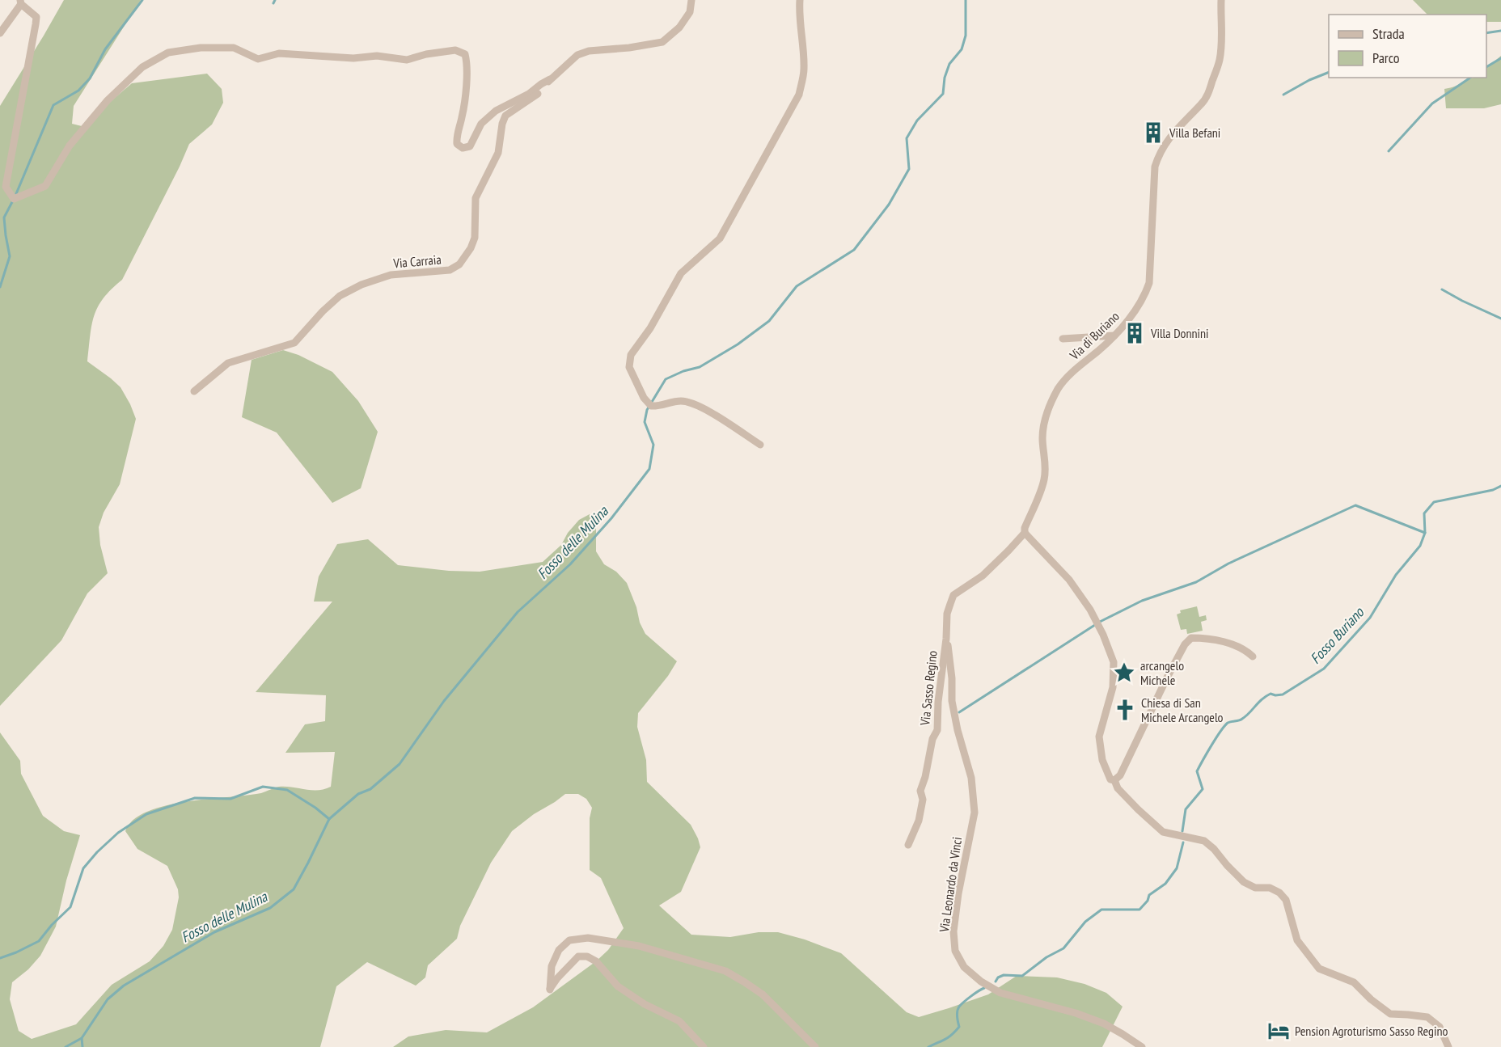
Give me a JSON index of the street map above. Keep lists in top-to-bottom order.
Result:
{
  "streets": {
    "street": [
      "Via Carraia",
      "Via di Buriano",
      "Via Sasso Regino",
      "Via Leonardo da Vinci"
    ]
  },
  "crossings": [
    ["Via di Buriano", "Via Sasso Regino"],
    ["Via di Buriano", "Via Leonardo da Vinci"],
    ["Via Sasso Regino", "Via Leonardo da Vinci"]
  ],
  "water": ["Fosso delle Mulina", "Fosso Buriano"],
  "places": {
    "building": ["Villa Befani", "Villa Donnini"],
    "place": ["arcangelo Michele"],
    "church": ["Chiesa di San Michele Arcangelo"],
    "hotel": ["Pension Agroturismo Sasso Regino"]
  },
  "legend": ["Strada", "Parco"]
}
